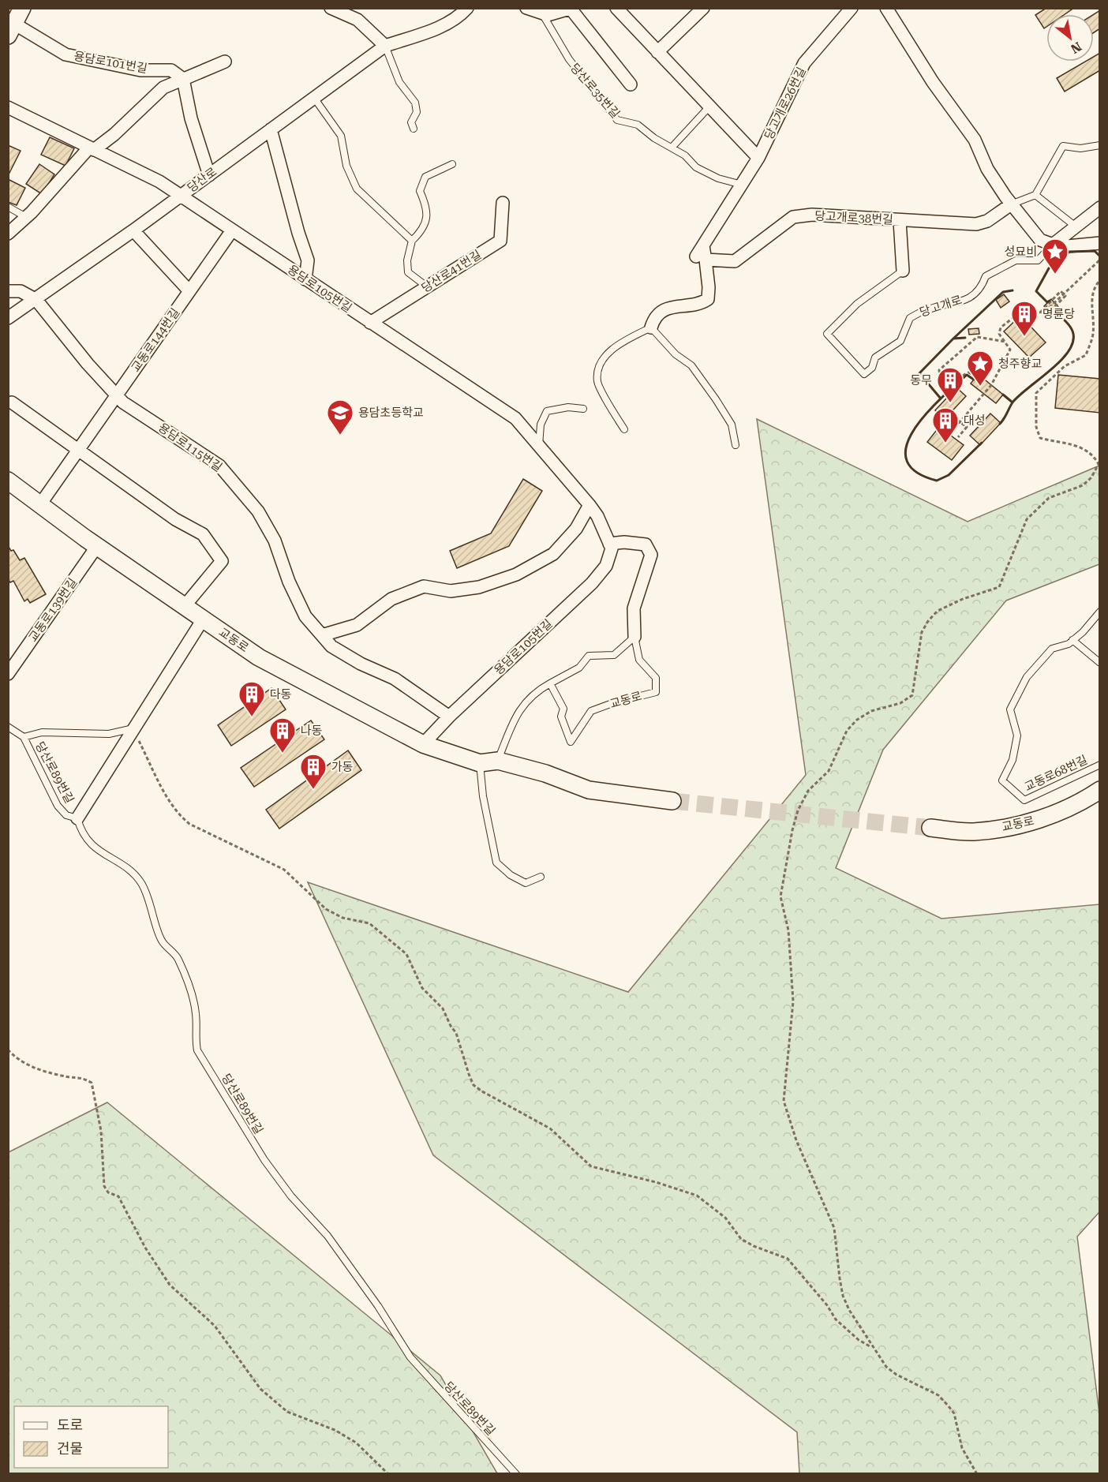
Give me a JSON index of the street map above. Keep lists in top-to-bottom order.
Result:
{
  "streets": {
    "street": [
      "용담로101번길",
      "당고개로26번길",
      "당산로",
      "당고개로38번길",
      "당산로41번길",
      "용담로105번길",
      "교동로144번길",
      "용담로115번길",
      "교동로139번길",
      "교동로"
    ],
    "lane": [
      "당산로35번길",
      "당고개로",
      "당산로89번길",
      "교동로68번길"
    ]
  },
  "crossings": [
    ["당산로35번길", "당고개로26번길"],
    ["당고개로26번길", "당고개로38번길"],
    ["당산로", "용담로105번길"],
    ["당산로", "용담로115번길"],
    ["당산로41번길", "용담로105번길"],
    ["용담로105번길", "교동로144번길"],
    ["용담로105번길", "용담로115번길"],
    ["용담로105번길", "교동로"],
    ["교동로144번길", "용담로115번길"],
    ["교동로144번길", "교동로"],
    ["교동로139번길", "교동로"]
  ],
  "places": {
    "place": ["성묘비", "청주향교"],
    "building": [
      "명륜당",
      "동무",
      "대성",
      "다동",
      "나동",
      "가동"
    ],
    "school or university": ["용담초등학교"]
  },
  "legend": ["도로", "건물"],
  "north": "bottom right"
}
